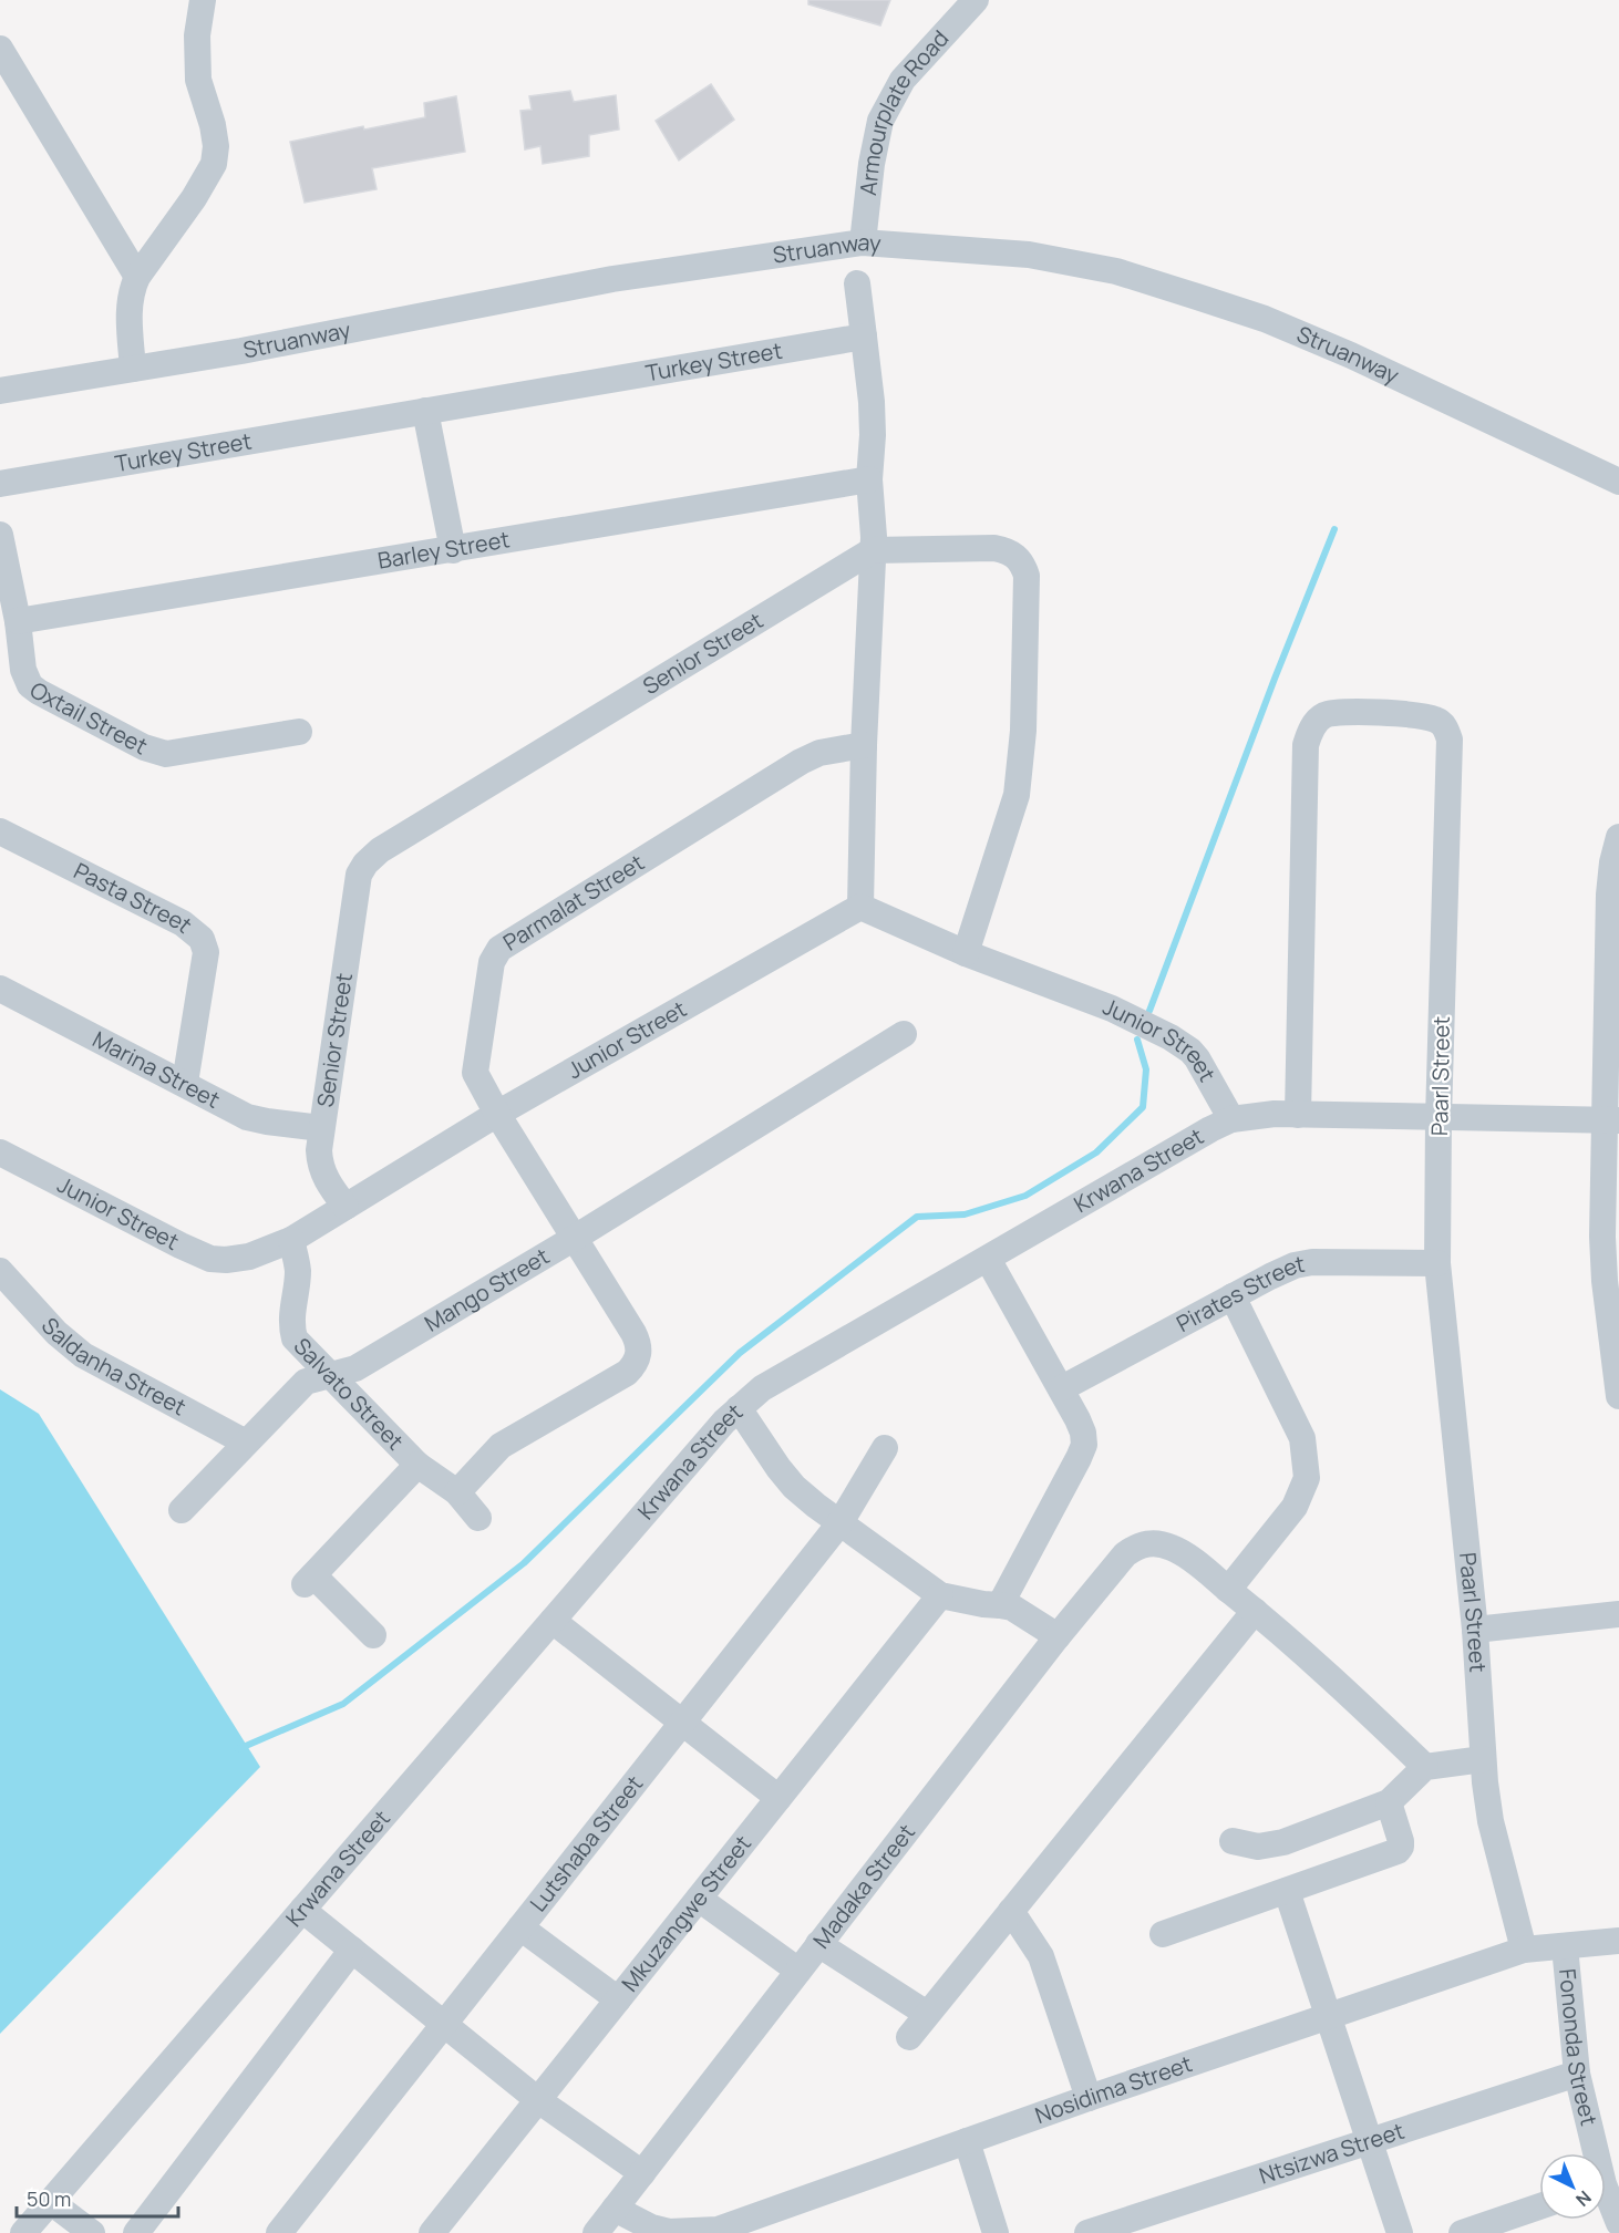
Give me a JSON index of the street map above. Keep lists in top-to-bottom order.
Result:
{
  "streets": {
    "street": [
      "Armourplate Road",
      "Struanway",
      "Turkey Street",
      "Barley Street",
      "Senior Street",
      "Oxtail Street",
      "Pasta Street",
      "Parmalat Street",
      "Junior Street",
      "Marina Street",
      "Paarl Street",
      "Krwana Street",
      "Mango Street",
      "Pirates Street",
      "Saldanha Street",
      "Salvato Street",
      "Lutshaba Street",
      "Madaka Street",
      "Mkuzangwe Street",
      "Fononda Street",
      "Nosidima Street",
      "Ntsizwa Street"
    ]
  },
  "crossings": [
    ["Armourplate Road", "Struanway"],
    ["Barley Street", "Oxtail Street"],
    ["Senior Street", "Junior Street"],
    ["Senior Street", "Marina Street"],
    ["Pasta Street", "Marina Street"],
    ["Parmalat Street", "Junior Street"],
    ["Parmalat Street", "Mango Street"],
    ["Parmalat Street", "Salvato Street"],
    ["Junior Street", "Krwana Street"],
    ["Junior Street", "Salvato Street"],
    ["Paarl Street", "Krwana Street"],
    ["Paarl Street", "Pirates Street"],
    ["Paarl Street", "Nosidima Street"],
    ["Mango Street", "Saldanha Street"],
    ["Mango Street", "Salvato Street"],
    ["Madaka Street", "Nosidima Street"],
    ["Fononda Street", "Nosidima Street"],
    ["Fononda Street", "Ntsizwa Street"]
  ],
  "scale_bar": "50 m",
  "north": "bottom right"
}
